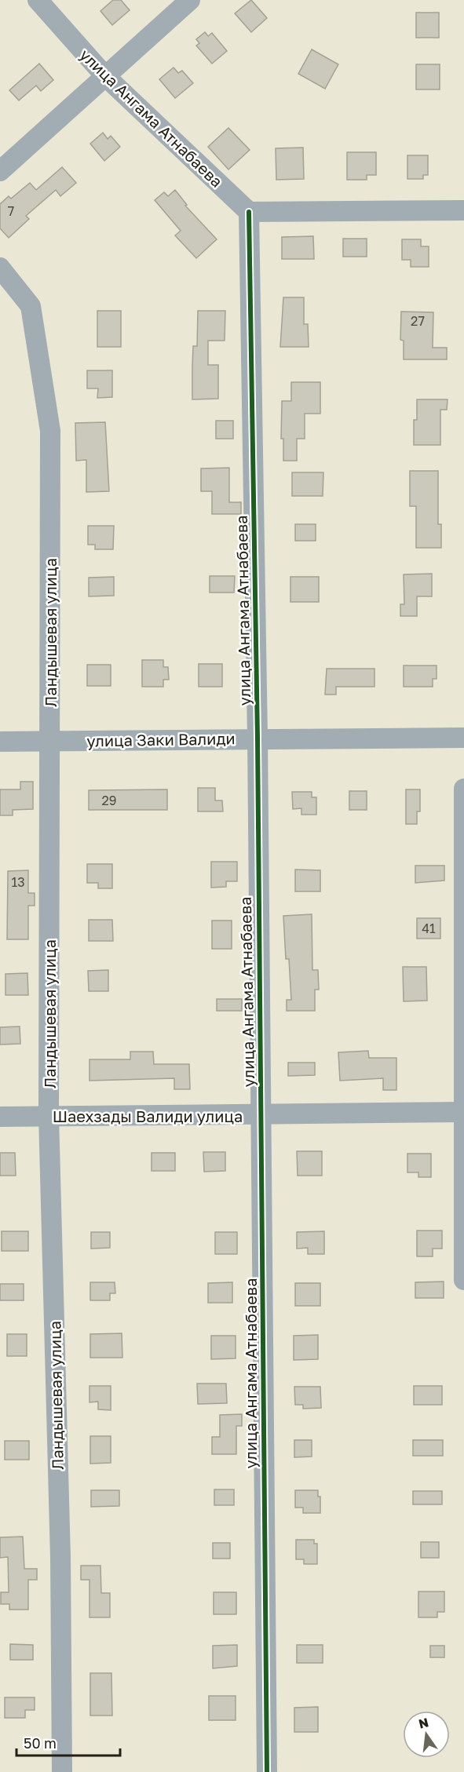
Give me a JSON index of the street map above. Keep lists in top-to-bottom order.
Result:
{
  "streets": {
    "street": [
      "улица Ангама Атнабаева",
      "Ландышевая улица",
      "улица Заки Валиди",
      "Шаехзады Валиди улица"
    ]
  },
  "crossings": [
    ["улица Ангама Атнабаева", "улица Заки Валиди"],
    ["улица Ангама Атнабаева", "Шаехзады Валиди улица"],
    ["Ландышевая улица", "улица Заки Валиди"],
    ["Ландышевая улица", "Шаехзады Валиди улица"]
  ],
  "house_numbers": [
    "7",
    "27",
    "29",
    "13",
    "41"
  ],
  "scale_bar": "50 m",
  "north": "top"
}
